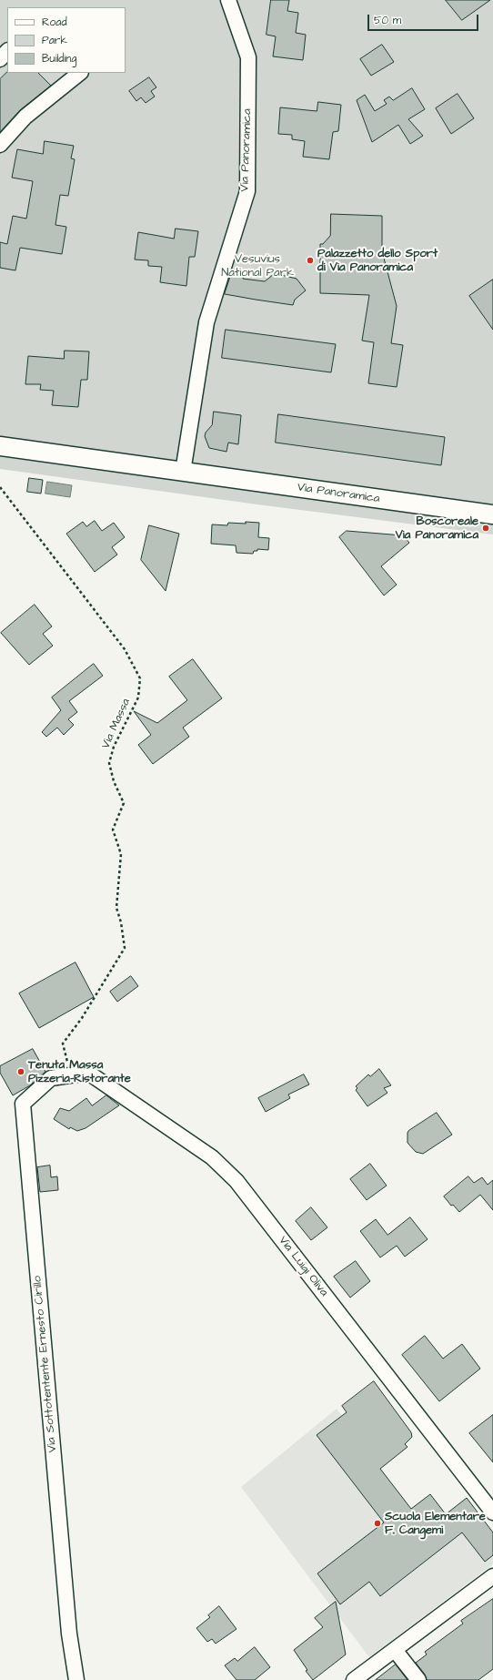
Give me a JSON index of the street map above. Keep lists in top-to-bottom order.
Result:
{
  "streets": {
    "street": ["Via Panoramica", "Via Luigi Oliva", "Via Sottotentente Ernesto Cirillo"],
    "path": ["Via Massa"]
  },
  "crossings": [
    ["Via Massa", "Via Luigi Oliva"],
    ["Via Massa", "Via Sottotentente Ernesto Cirillo"],
    ["Via Luigi Oliva", "Via Sottotentente Ernesto Cirillo"]
  ],
  "parks": ["Vesuvius National Park"],
  "places": [
    "Palazzetto dello Sport di Via Panoramica",
    "Boscoreale Via Panoramica",
    "Tenuta Massa Pizzeria-Ristorante",
    "Scuola Elementare F. Cangemi"
  ],
  "legend": ["Road", "Park", "Building"],
  "scale_bar": "50 m"
}
